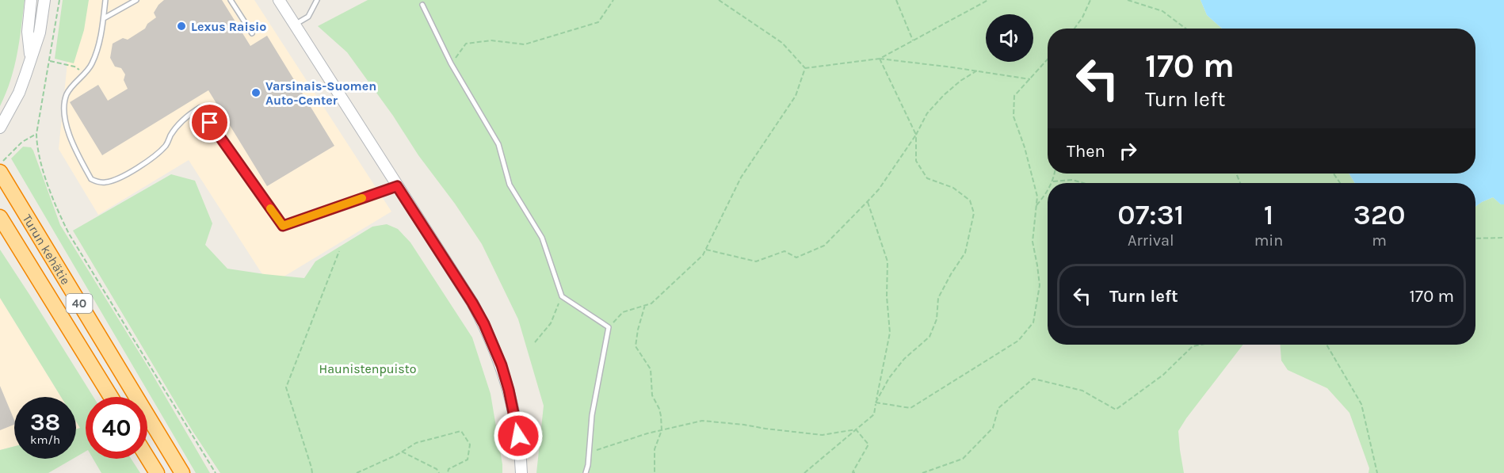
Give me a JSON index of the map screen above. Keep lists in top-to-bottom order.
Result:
{
  "streets": {
    "highway": ["Turun kehätie", "40"]
  },
  "parks": ["Haunistenpuisto"],
  "places": ["Lexus Raisio", "Varsinais-Suomen Auto-Center"],
  "page": {
    "turn": ["170 m", "Turn left"],
    "then": "Then",
    "eta": [
      "07:31",
      "Arrival",
      "1",
      "min",
      "320",
      "m"
    ],
    "list": [
      {
        "name": "Turn left",
        "value": "170 m"
      }
    ],
    "speed": "38 km/h",
    "limit": "40"
  }
}
